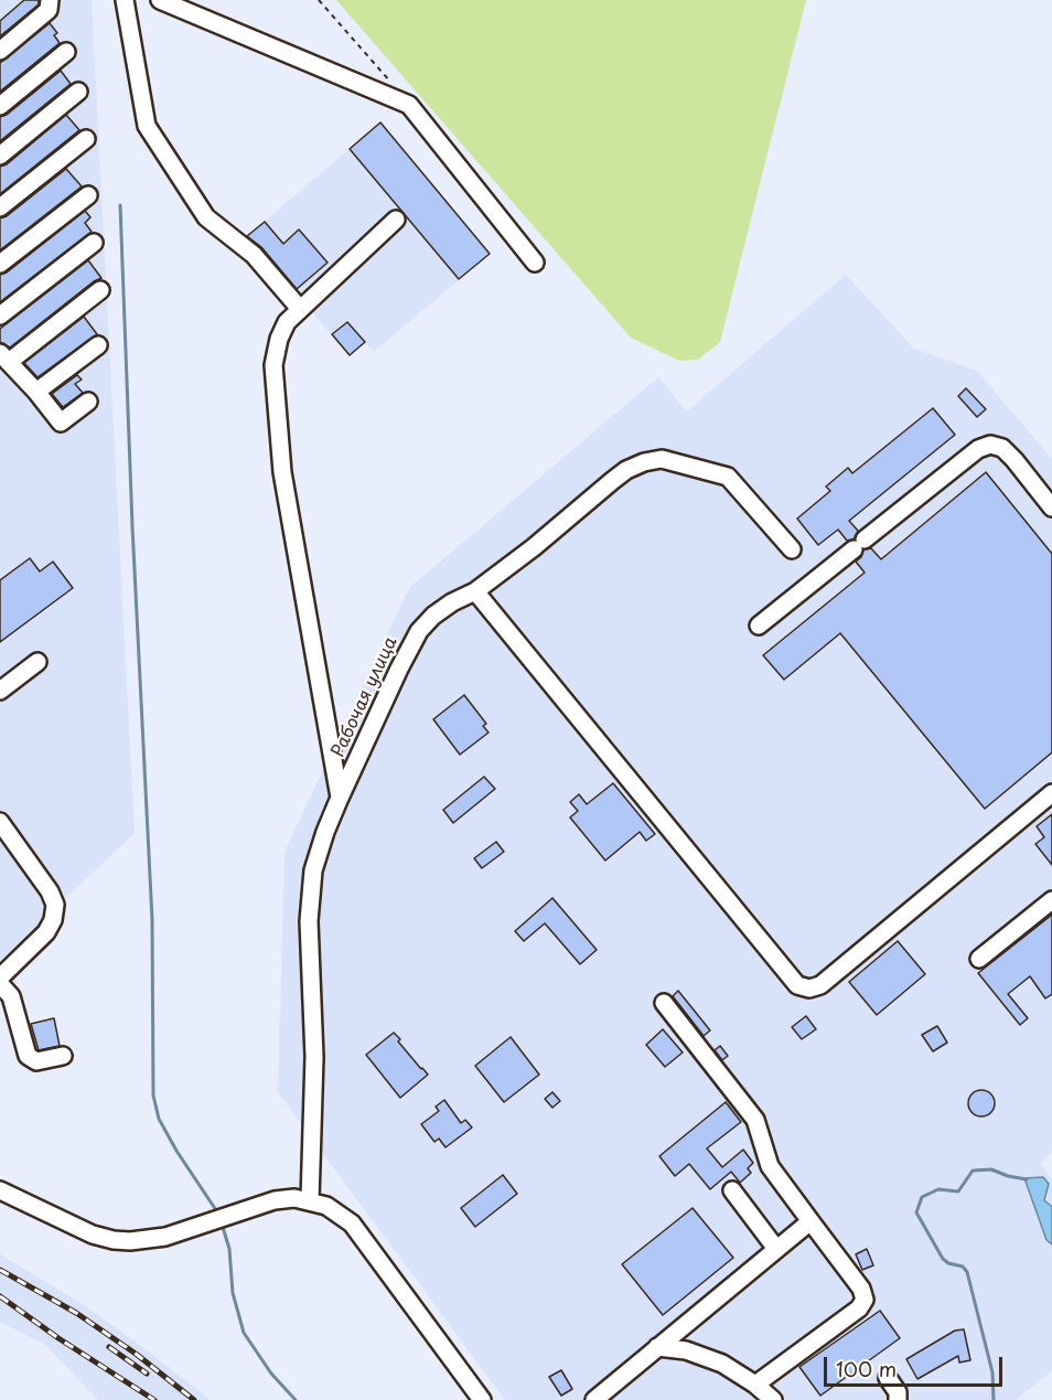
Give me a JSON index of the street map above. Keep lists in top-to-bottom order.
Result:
{
  "streets": {
    "street": ["Рабочая улица"]
  },
  "scale_bar": "100 m"
}
